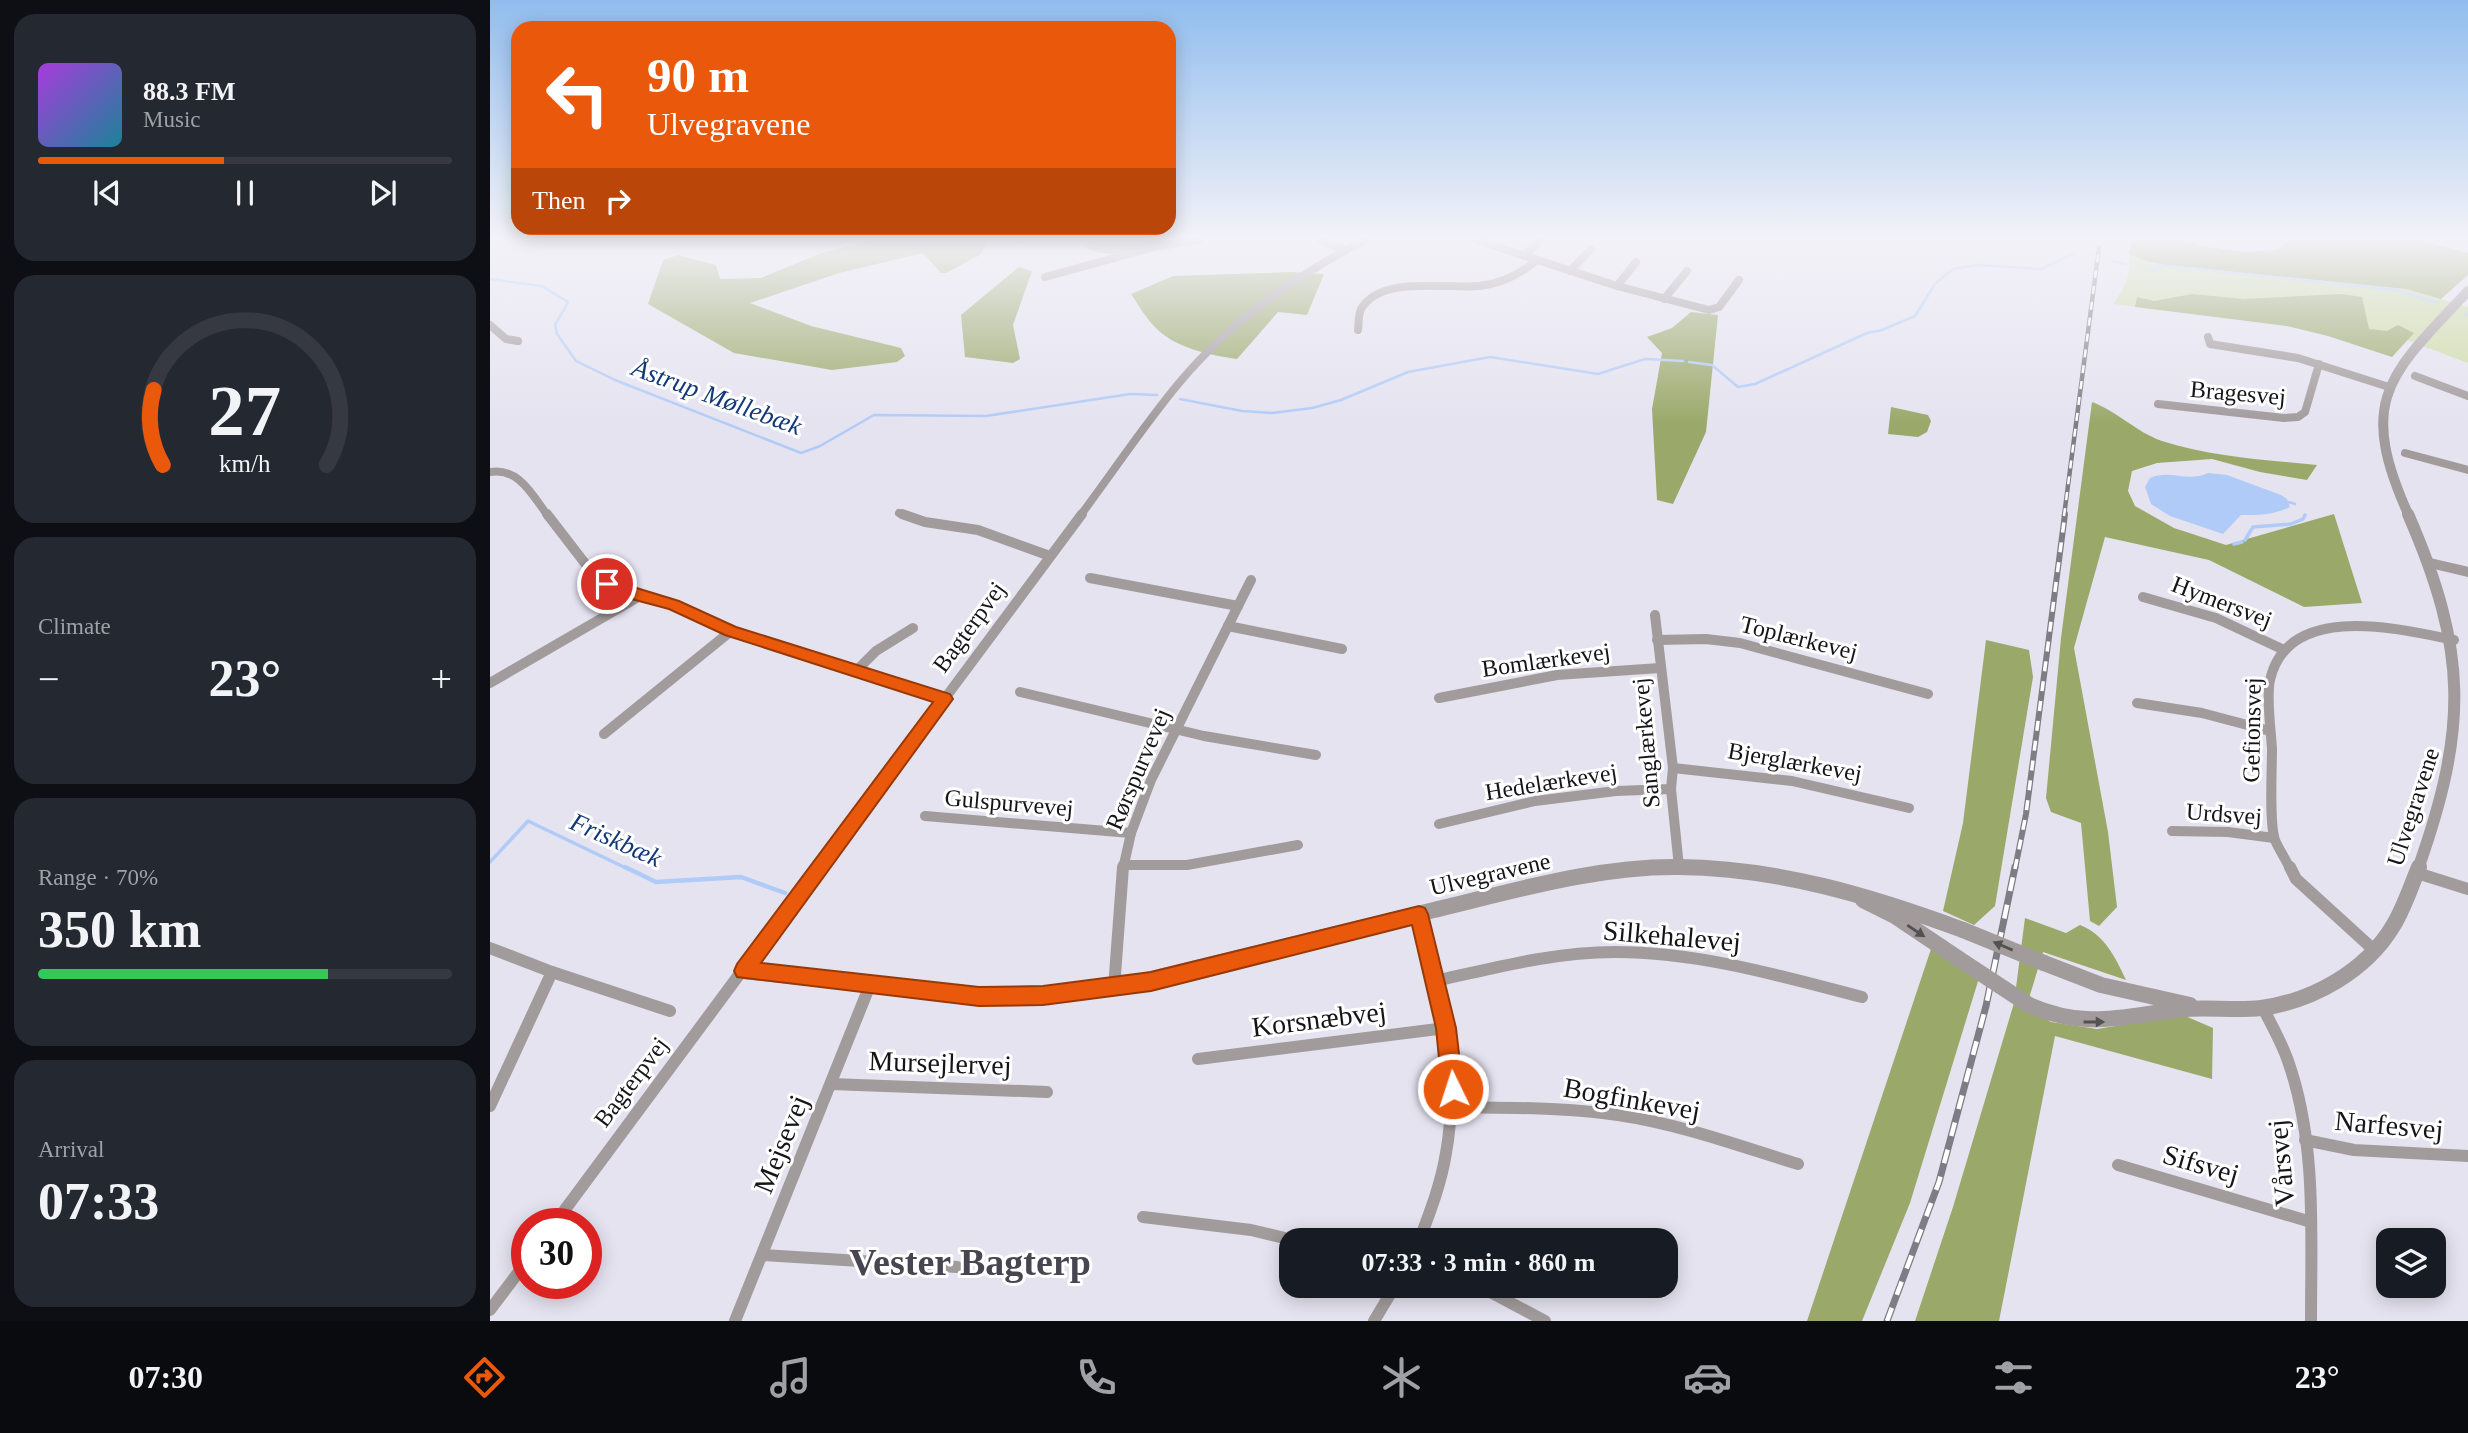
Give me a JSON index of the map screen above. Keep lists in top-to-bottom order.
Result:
{
  "streets": {
    "street": [
      "Bragesvej",
      "Hymersvej",
      "Bagterpvej",
      "Toplærkevej",
      "Bomlærkevej",
      "Gefionsvej",
      "Sanglærkevej",
      "Bjerglærkevej",
      "Rørspurvevej",
      "Hedelærkevej",
      "Gulspurvevej",
      "Ulvegravene",
      "Urdsvej",
      "Silkehalevej",
      "Korsnæbvej",
      "Mursejlervej",
      "Bogfinkevej",
      "Narfesvej",
      "Mejsevej",
      "Vårsvej",
      "Sifsvej"
    ]
  },
  "crossings": [
    ["Hymersvej", "Gefionsvej"],
    ["Bagterpvej", "Ulvegravene"],
    ["Toplærkevej", "Sanglærkevej"],
    ["Bomlærkevej", "Sanglærkevej"],
    ["Gefionsvej", "Ulvegravene"],
    ["Gefionsvej", "Urdsvej"],
    ["Sanglærkevej", "Bjerglærkevej"],
    ["Sanglærkevej", "Hedelærkevej"],
    ["Sanglærkevej", "Ulvegravene"],
    ["Rørspurvevej", "Gulspurvevej"],
    ["Rørspurvevej", "Ulvegravene"],
    ["Ulvegravene", "Mejsevej"],
    ["Ulvegravene", "Vårsvej"],
    ["Mursejlervej", "Mejsevej"],
    ["Narfesvej", "Vårsvej"],
    ["Vårsvej", "Sifsvej"]
  ],
  "districts": ["Vester Bagterp"],
  "water": ["Åstrup Møllebæk", "Friskbæk"],
  "page": {
    "turn": ["90 m", "Ulvegravene"],
    "song": ["88.3 FM", "Music"],
    "then": "Then",
    "tile": [
      "Climate",
      ["Range · 70%", "350 km"],
      ["Arrival", "07:33"]
    ],
    "heat": ["−", "23°", "+"],
    "limit": "30",
    "trip": "07:33 · 3 min · 860 m",
    "tabs": ["07:30", "23°"],
    "gauge": ["27", "km/h"]
  }
}
